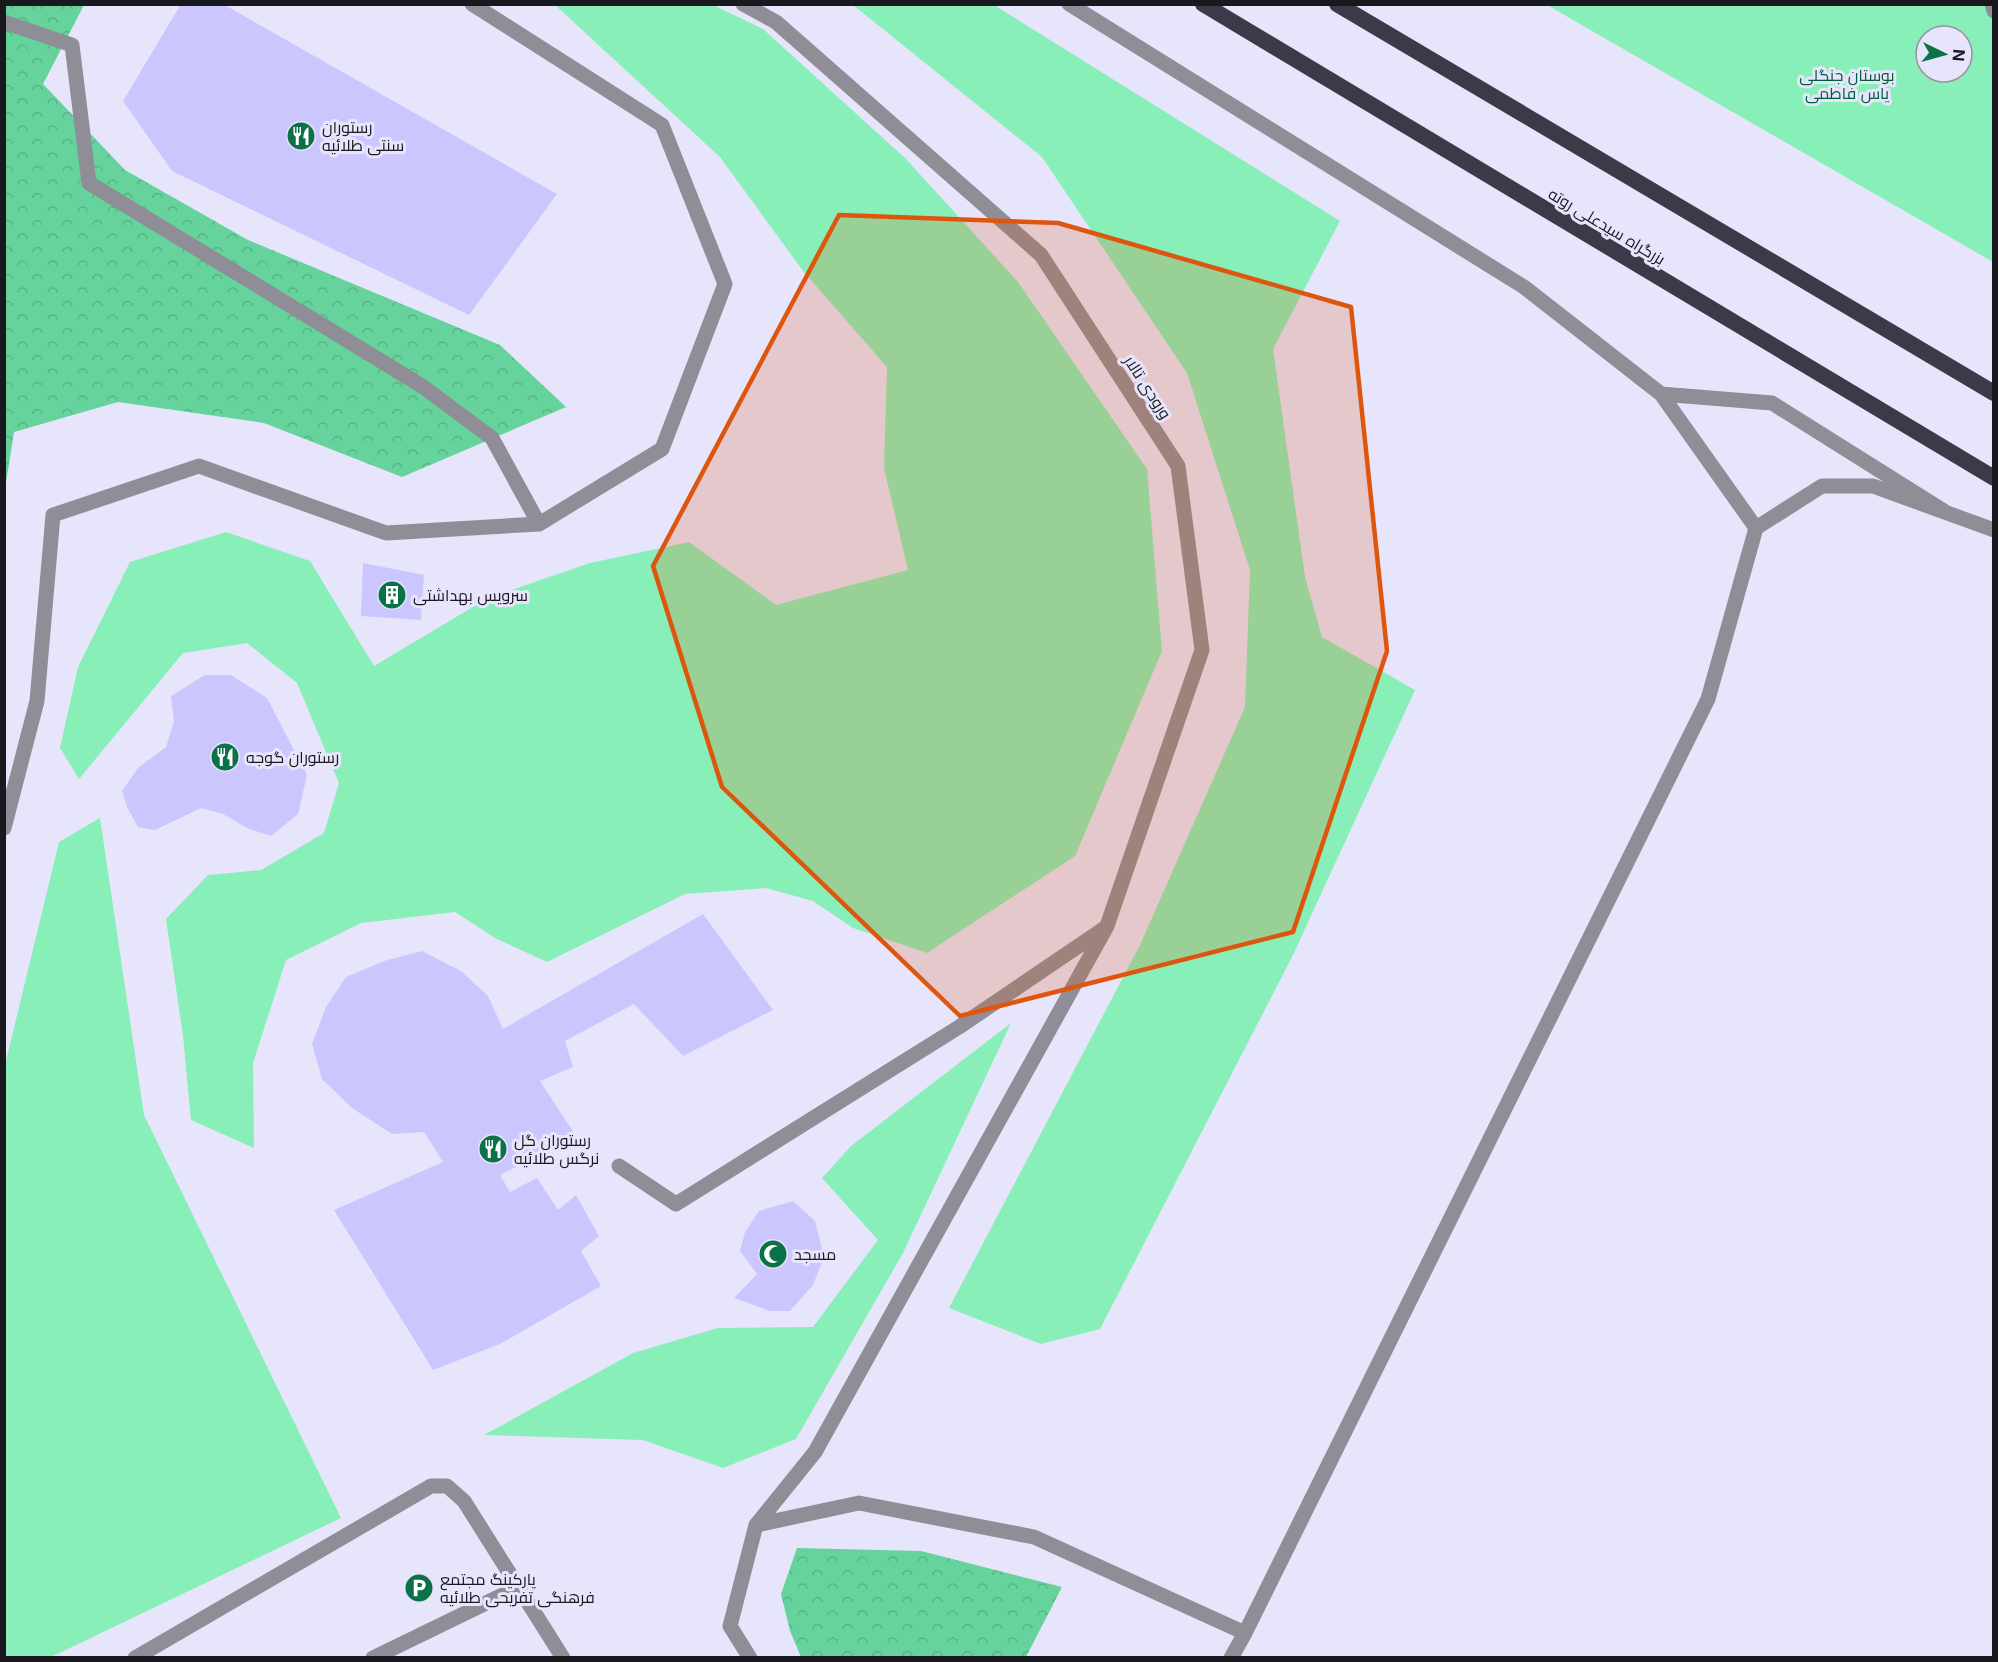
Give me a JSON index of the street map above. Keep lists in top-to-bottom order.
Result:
{
  "streets": {
    "highway": ["بزرگراه سیدعلی روته"],
    "lane": ["ورودی تالار"]
  },
  "parks": ["بوستان جنگلی یاس فاطمی"],
  "places": {
    "restaurant": ["رستوران سنتی طلائیه", "رستوران گوجه", "رستوران گل نرگس طلائیه"],
    "building": ["سرویس بهداشتی"],
    "mosque": ["مسجد"],
    "parking": ["پارکینگ مجتمع فرهنگی تفریحی طلائیه"]
  },
  "north": "right"
}
